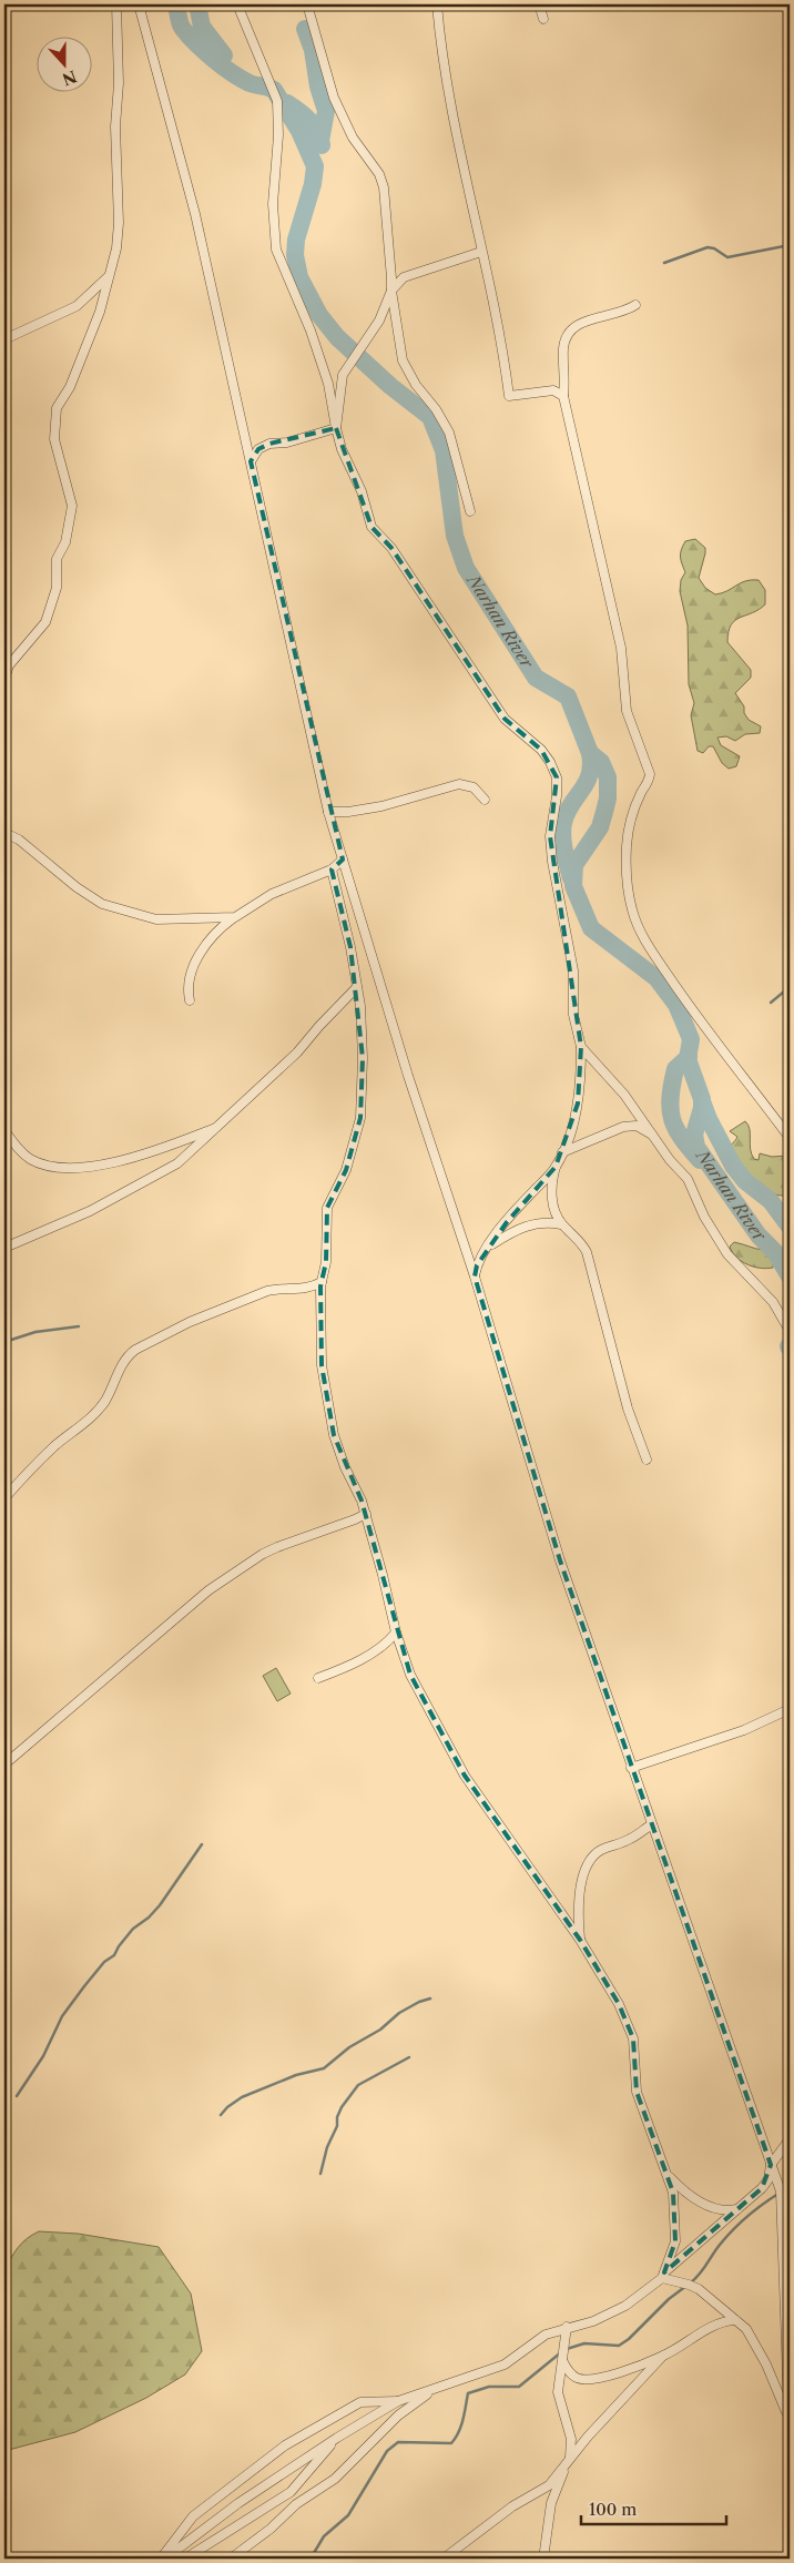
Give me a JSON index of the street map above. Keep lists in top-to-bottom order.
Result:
{
  "water": ["Narhan River"],
  "scale_bar": "100 m",
  "north": "bottom"
}
